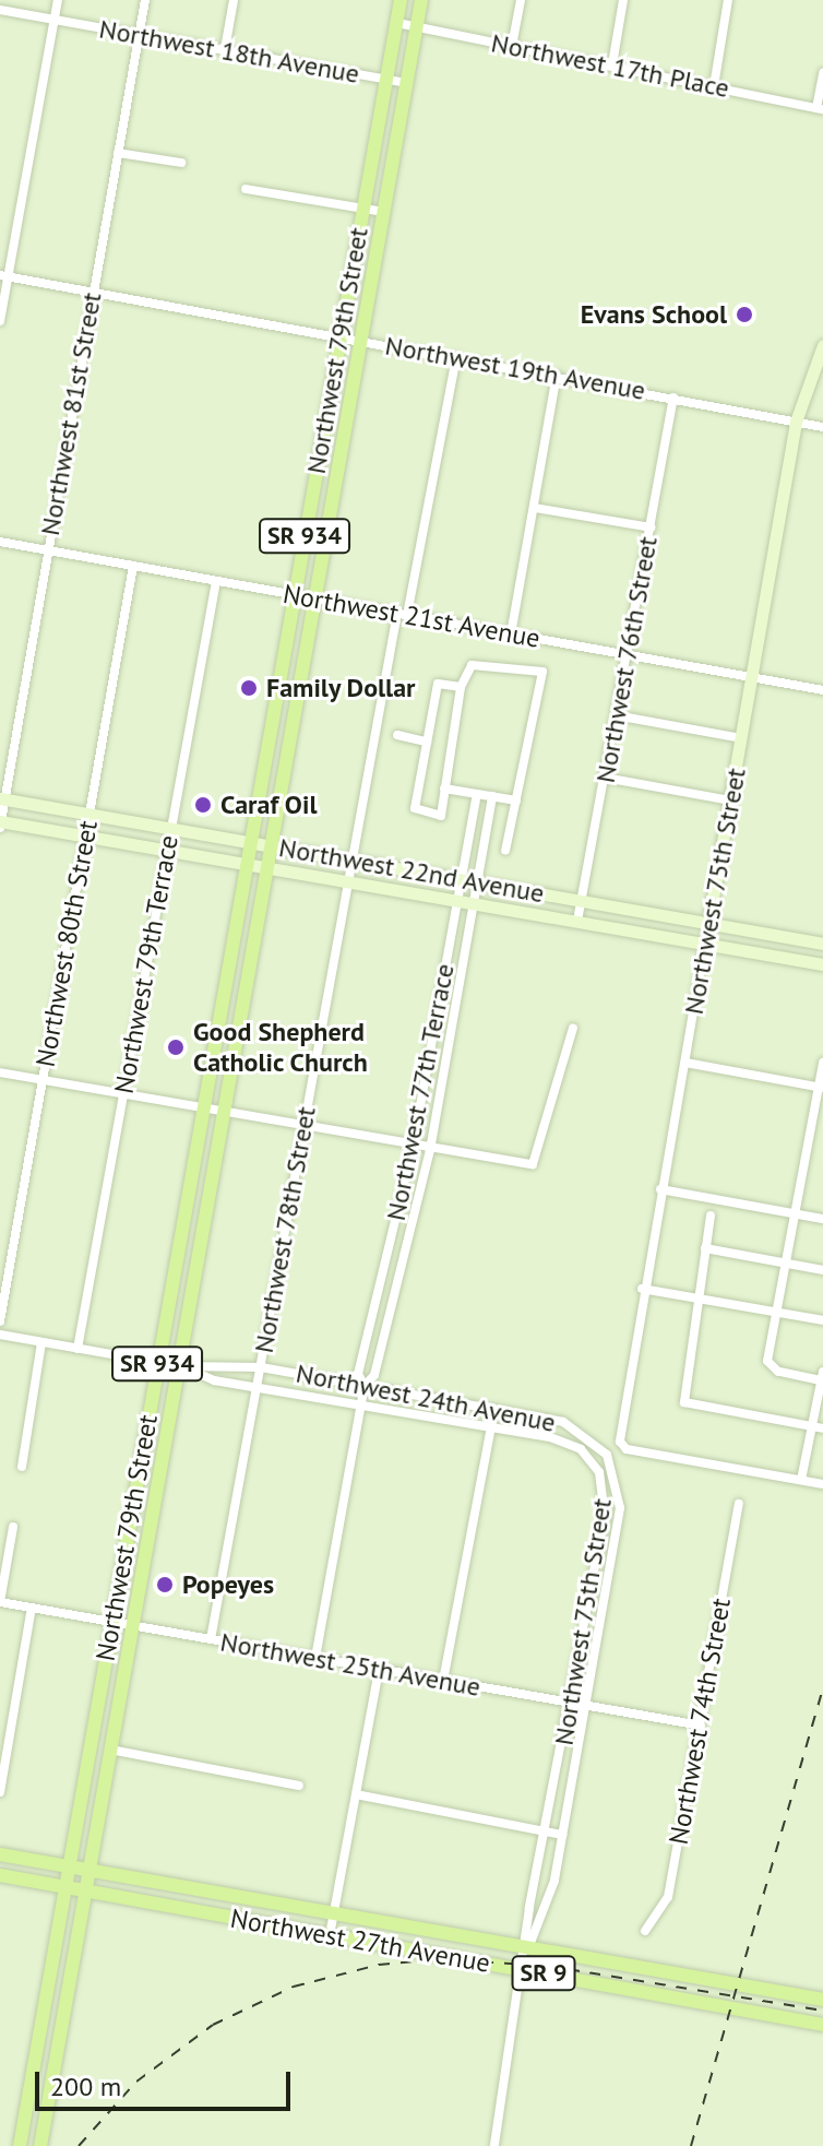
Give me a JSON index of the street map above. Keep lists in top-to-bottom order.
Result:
{
  "streets": {
    "main road": [
      "Northwest 79th Street",
      "SR 934",
      "Northwest 22nd Avenue",
      "Northwest 75th Street",
      "Northwest 27th Avenue",
      "SR 9"
    ],
    "street": [
      "Northwest 18th Avenue",
      "Northwest 17th Place",
      "Northwest 19th Avenue",
      "Northwest 81st Street",
      "Northwest 21st Avenue",
      "Northwest 76th Street",
      "Northwest 80th Street",
      "Northwest 79th Terrace",
      "Northwest 77th Terrace",
      "Northwest 78th Street",
      "Northwest 24th Avenue",
      "Northwest 25th Avenue",
      "Northwest 74th Street"
    ]
  },
  "crossings": [
    ["Northwest 18th Avenue", "Northwest 79th Street"],
    ["Northwest 18th Avenue", "Northwest 81st Street"],
    ["Northwest 17th Place", "Northwest 79th Street"],
    ["Northwest 79th Street", "Northwest 19th Avenue"],
    ["Northwest 79th Street", "Northwest 21st Avenue"],
    ["Northwest 79th Street", "Northwest 22nd Avenue"],
    ["Northwest 79th Street", "Northwest 75th Street"],
    ["Northwest 79th Street", "Northwest 24th Avenue"],
    ["Northwest 79th Street", "Northwest 25th Avenue"],
    ["Northwest 79th Street", "Northwest 27th Avenue"],
    ["Northwest 19th Avenue", "Northwest 81st Street"],
    ["Northwest 19th Avenue", "Northwest 76th Street"],
    ["Northwest 19th Avenue", "Northwest 75th Street"],
    ["Northwest 19th Avenue", "Northwest 78th Street"],
    ["Northwest 81st Street", "Northwest 21st Avenue"],
    ["Northwest 81st Street", "Northwest 22nd Avenue"],
    ["Northwest 21st Avenue", "Northwest 76th Street"],
    ["Northwest 21st Avenue", "Northwest 75th Street"],
    ["Northwest 21st Avenue", "Northwest 80th Street"],
    ["Northwest 21st Avenue", "Northwest 79th Terrace"],
    ["Northwest 21st Avenue", "Northwest 78th Street"],
    ["Northwest 76th Street", "Northwest 22nd Avenue"],
    ["Northwest 22nd Avenue", "Northwest 75th Street"],
    ["Northwest 22nd Avenue", "Northwest 80th Street"],
    ["Northwest 22nd Avenue", "Northwest 79th Terrace"],
    ["Northwest 22nd Avenue", "Northwest 77th Terrace"],
    ["Northwest 22nd Avenue", "Northwest 78th Street"],
    ["Northwest 75th Street", "Northwest 77th Terrace"],
    ["Northwest 75th Street", "Northwest 78th Street"],
    ["Northwest 75th Street", "Northwest 24th Avenue"],
    ["Northwest 75th Street", "Northwest 25th Avenue"],
    ["Northwest 75th Street", "Northwest 27th Avenue"],
    ["Northwest 79th Terrace", "Northwest 24th Avenue"],
    ["Northwest 77th Terrace", "Northwest 24th Avenue"],
    ["Northwest 77th Terrace", "Northwest 25th Avenue"],
    ["Northwest 78th Street", "Northwest 24th Avenue"],
    ["Northwest 78th Street", "Northwest 25th Avenue"],
    ["Northwest 25th Avenue", "Northwest 74th Street"]
  ],
  "places": [
    "Evans School",
    "Family Dollar",
    "Caraf Oil",
    "Good Shepherd Catholic Church",
    "Popeyes"
  ],
  "scale_bar": "200 m"
}
